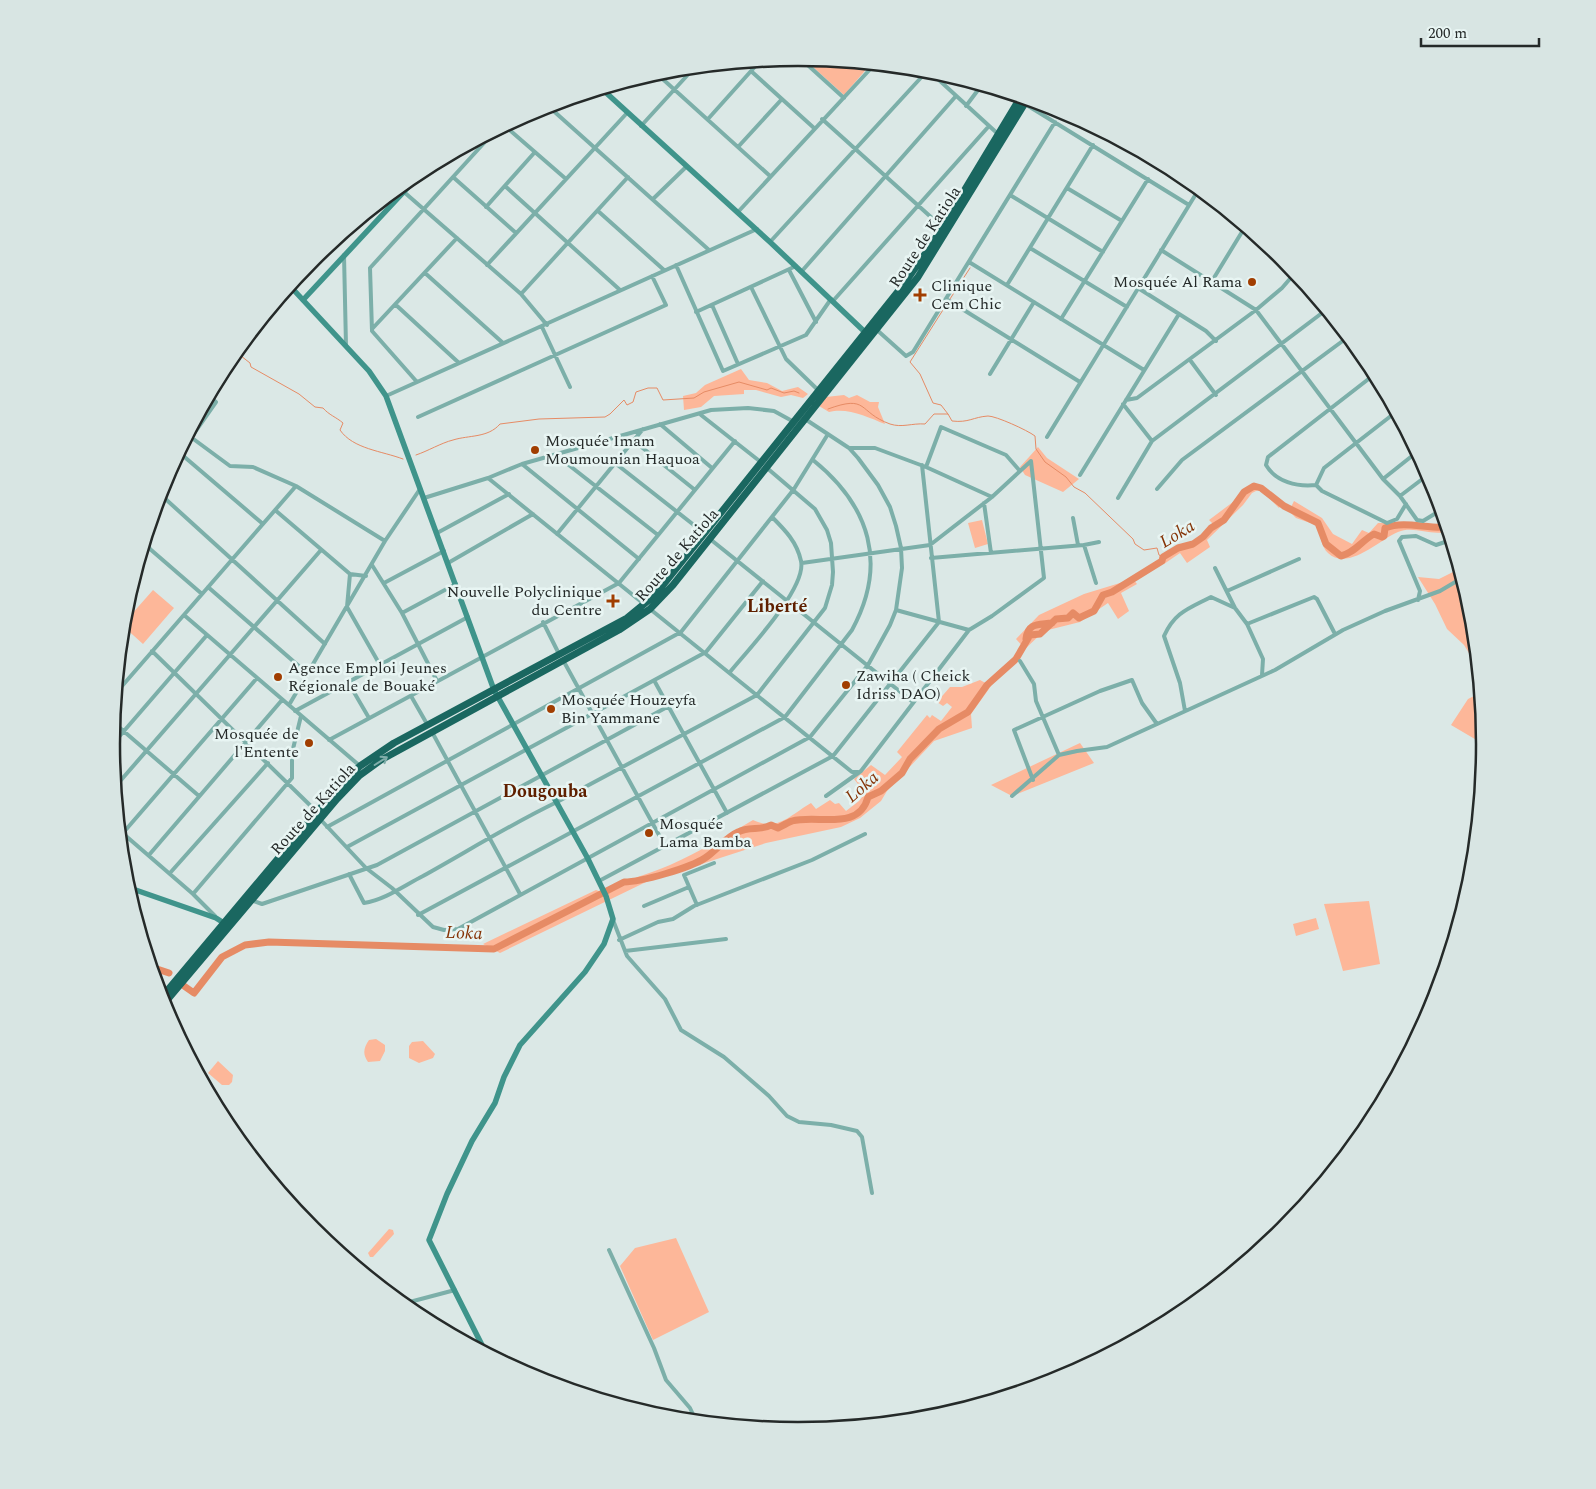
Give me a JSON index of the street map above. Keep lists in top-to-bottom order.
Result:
{
  "streets": {
    "highway": ["Route de Katiola"]
  },
  "districts": ["Liberté", "Dougouba"],
  "water": ["Loka"],
  "places": {
    "other": [
      "Mosquée Al Rama",
      "Mosquée Imam Moumounian Haquoa",
      "Agence Emploi Jeunes Régionale de Bouaké",
      "Zawiha ( Cheick Idriss DAO)",
      "Mosquée Houzeyfa Bin Yammane",
      "Mosquée de l'Entente",
      "Mosquée Lama Bamba"
    ],
    "health": ["Clinique Cem Chic", "Nouvelle Polyclinique du Centre"]
  },
  "scale_bar": "200 m"
}
